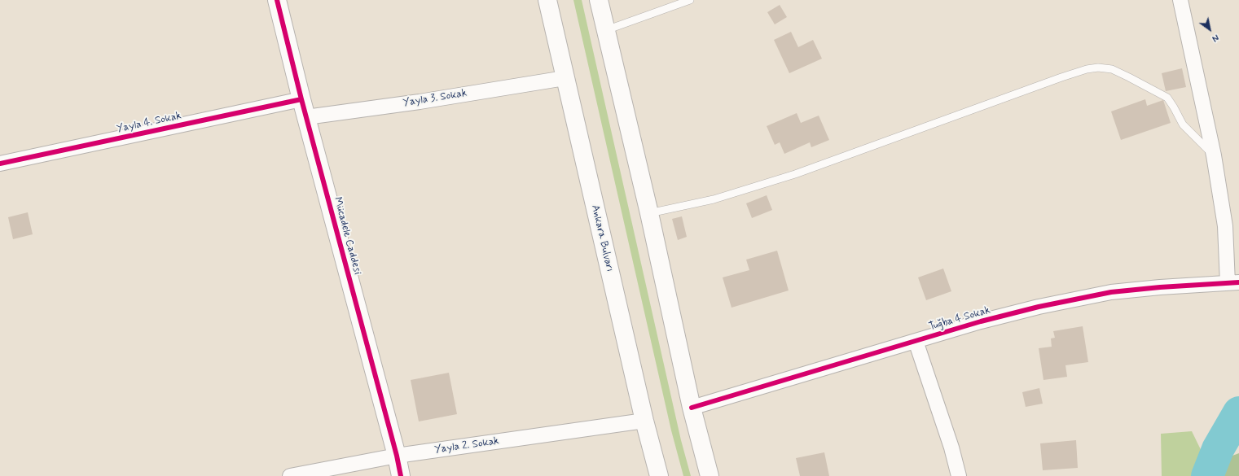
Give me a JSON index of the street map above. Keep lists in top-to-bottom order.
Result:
{
  "streets": {
    "main road": ["Mücadele Caddesi", "Ankara Bulvarı"],
    "street": [
      "Yayla 3. Sokak",
      "Yayla 4. Sokak",
      "Tuğba 4 Sokak",
      "Yayla 2. Sokak"
    ]
  },
  "crossings": [
    ["Yayla 3. Sokak", "Mücadele Caddesi"],
    ["Yayla 3. Sokak", "Ankara Bulvarı"],
    ["Yayla 4. Sokak", "Mücadele Caddesi"],
    ["Mücadele Caddesi", "Yayla 2. Sokak"],
    ["Ankara Bulvarı", "Yayla 2. Sokak"]
  ],
  "north": "bottom right"
}
